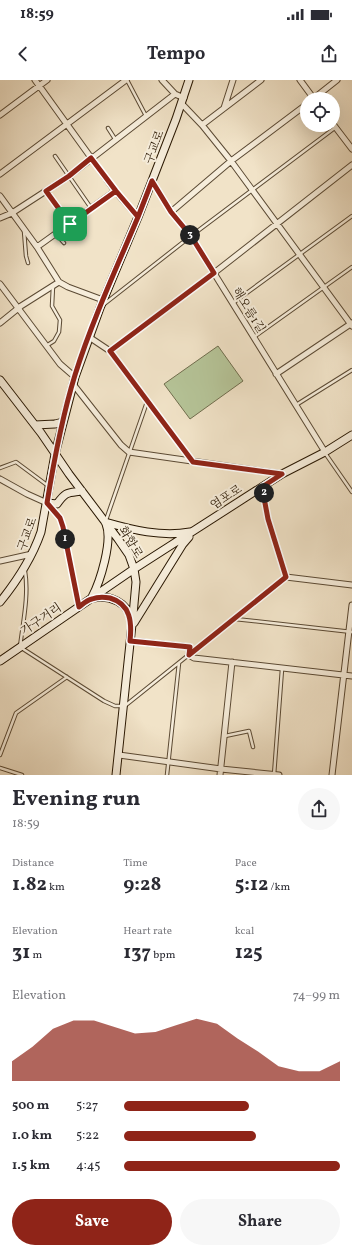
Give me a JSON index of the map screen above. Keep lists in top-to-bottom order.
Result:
{
  "streets": {
    "main road": [
      "구교로",
      "염포로",
      "화합로",
      "가구거리"
    ],
    "street": ["해오름1길"]
  },
  "crossings": [
    ["구교로", "해오름1길"],
    ["구교로", "화합로"],
    ["해오름1길", "염포로"],
    ["염포로", "화합로"],
    ["염포로", "가구거리"],
    ["화합로", "가구거리"]
  ],
  "page": {
    "status": "18:59",
    "header": "Tempo",
    "pins": ["3", "2", "1"],
    "heading": ["Evening run", "18:59"],
    "stats": [
      ["Distance", "1.82 km"],
      ["Time", "9:28"],
      ["Pace", "5:12 /km"],
      ["Elevation", "31 m"],
      ["Heart rate", "137 bpm"],
      ["kcal", "125"]
    ],
    "chart": ["Elevation", "74–99 m"],
    "list": [
      {
        "name": "500 m",
        "note": "5:27"
      },
      {
        "name": "1.0 km",
        "note": "5:22"
      },
      {
        "name": "1.5 km",
        "note": "4:45"
      }
    ],
    "buttons": ["Save", "Share"]
  }
}
